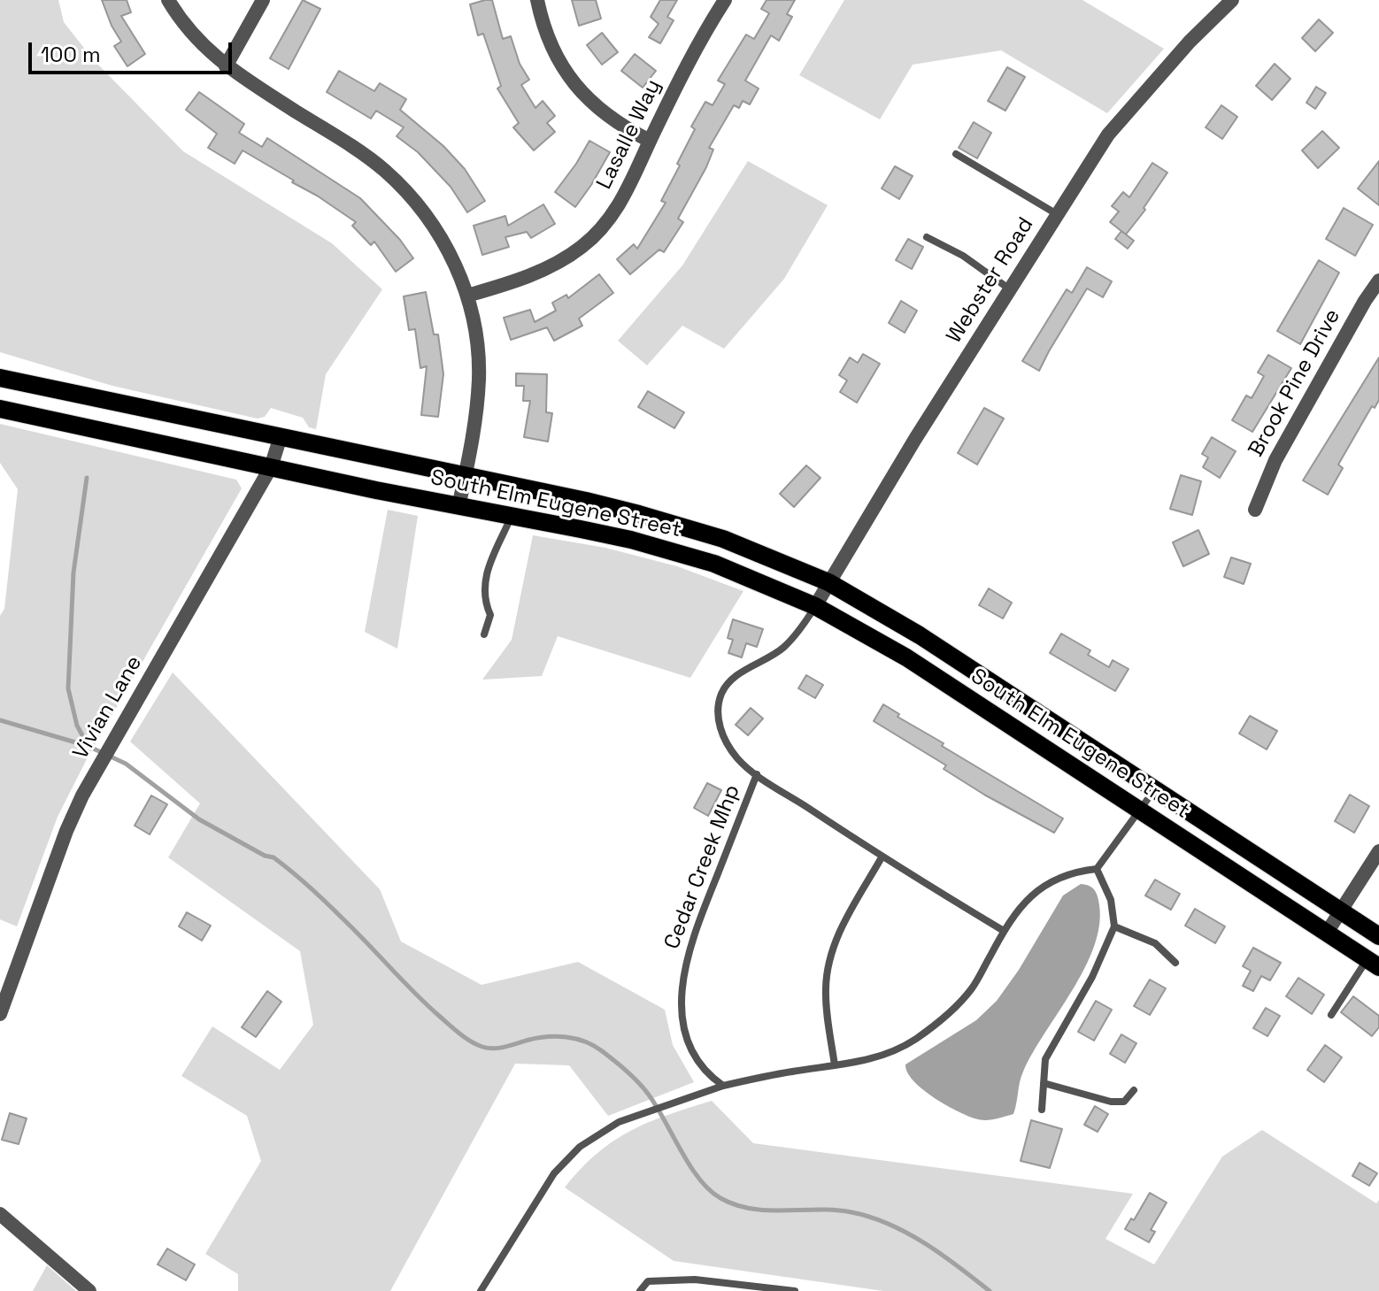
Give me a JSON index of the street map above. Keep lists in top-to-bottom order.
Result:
{
  "streets": {
    "main road": ["South Elm Eugene Street"],
    "street": [
      "Lasalle Way",
      "Webster Road",
      "Brook Pine Drive",
      "Vivian Lane"
    ],
    "lane": ["Cedar Creek Mhp"]
  },
  "crossings": [
    ["Webster Road", "South Elm Eugene Street"],
    ["Webster Road", "Cedar Creek Mhp"],
    ["South Elm Eugene Street", "Vivian Lane"],
    ["South Elm Eugene Street", "Cedar Creek Mhp"]
  ],
  "scale_bar": "100 m"
}
